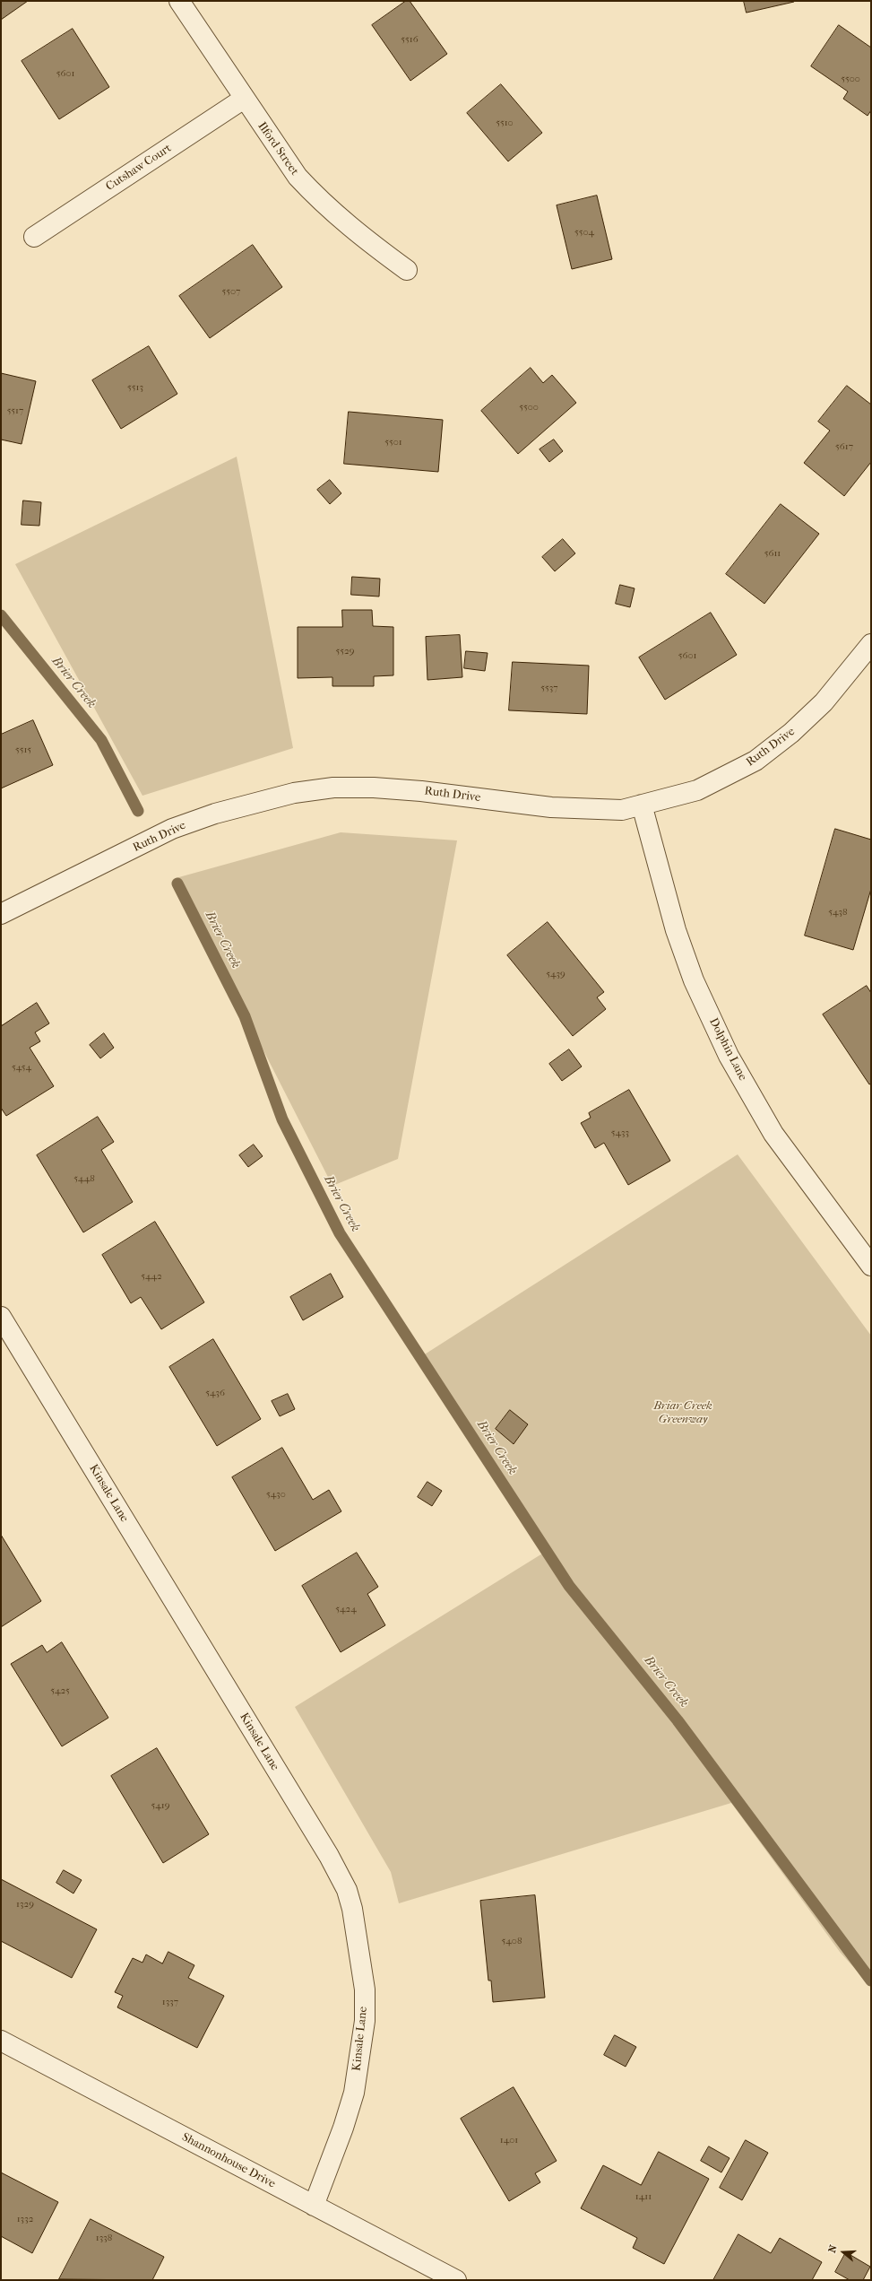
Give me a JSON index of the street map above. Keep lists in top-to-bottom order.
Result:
{
  "streets": {
    "street": [
      "Ilford Street",
      "Cutshaw Court",
      "Ruth Drive",
      "Dolphin Lane",
      "Kinsale Lane",
      "Shannonhouse Drive"
    ]
  },
  "crossings": [
    ["Ilford Street", "Cutshaw Court"],
    ["Ruth Drive", "Dolphin Lane"],
    ["Kinsale Lane", "Shannonhouse Drive"]
  ],
  "water": ["Brier Creek"],
  "parks": ["Briar Creek Greenway"],
  "house_numbers": [
    "5516",
    "5601",
    "5500",
    "5510",
    "5504",
    "5507",
    "5513",
    "5500",
    "5517",
    "5501",
    "5617",
    "5611",
    "5529",
    "5601",
    "5537",
    "5515",
    "5438",
    "5439",
    "5454",
    "5433",
    "5448",
    "5442",
    "5436",
    "5430",
    "5424",
    "5425",
    "5419",
    "1329",
    "5408",
    "1337",
    "1401",
    "1411",
    "1332",
    "1338"
  ],
  "north": "left"
}
